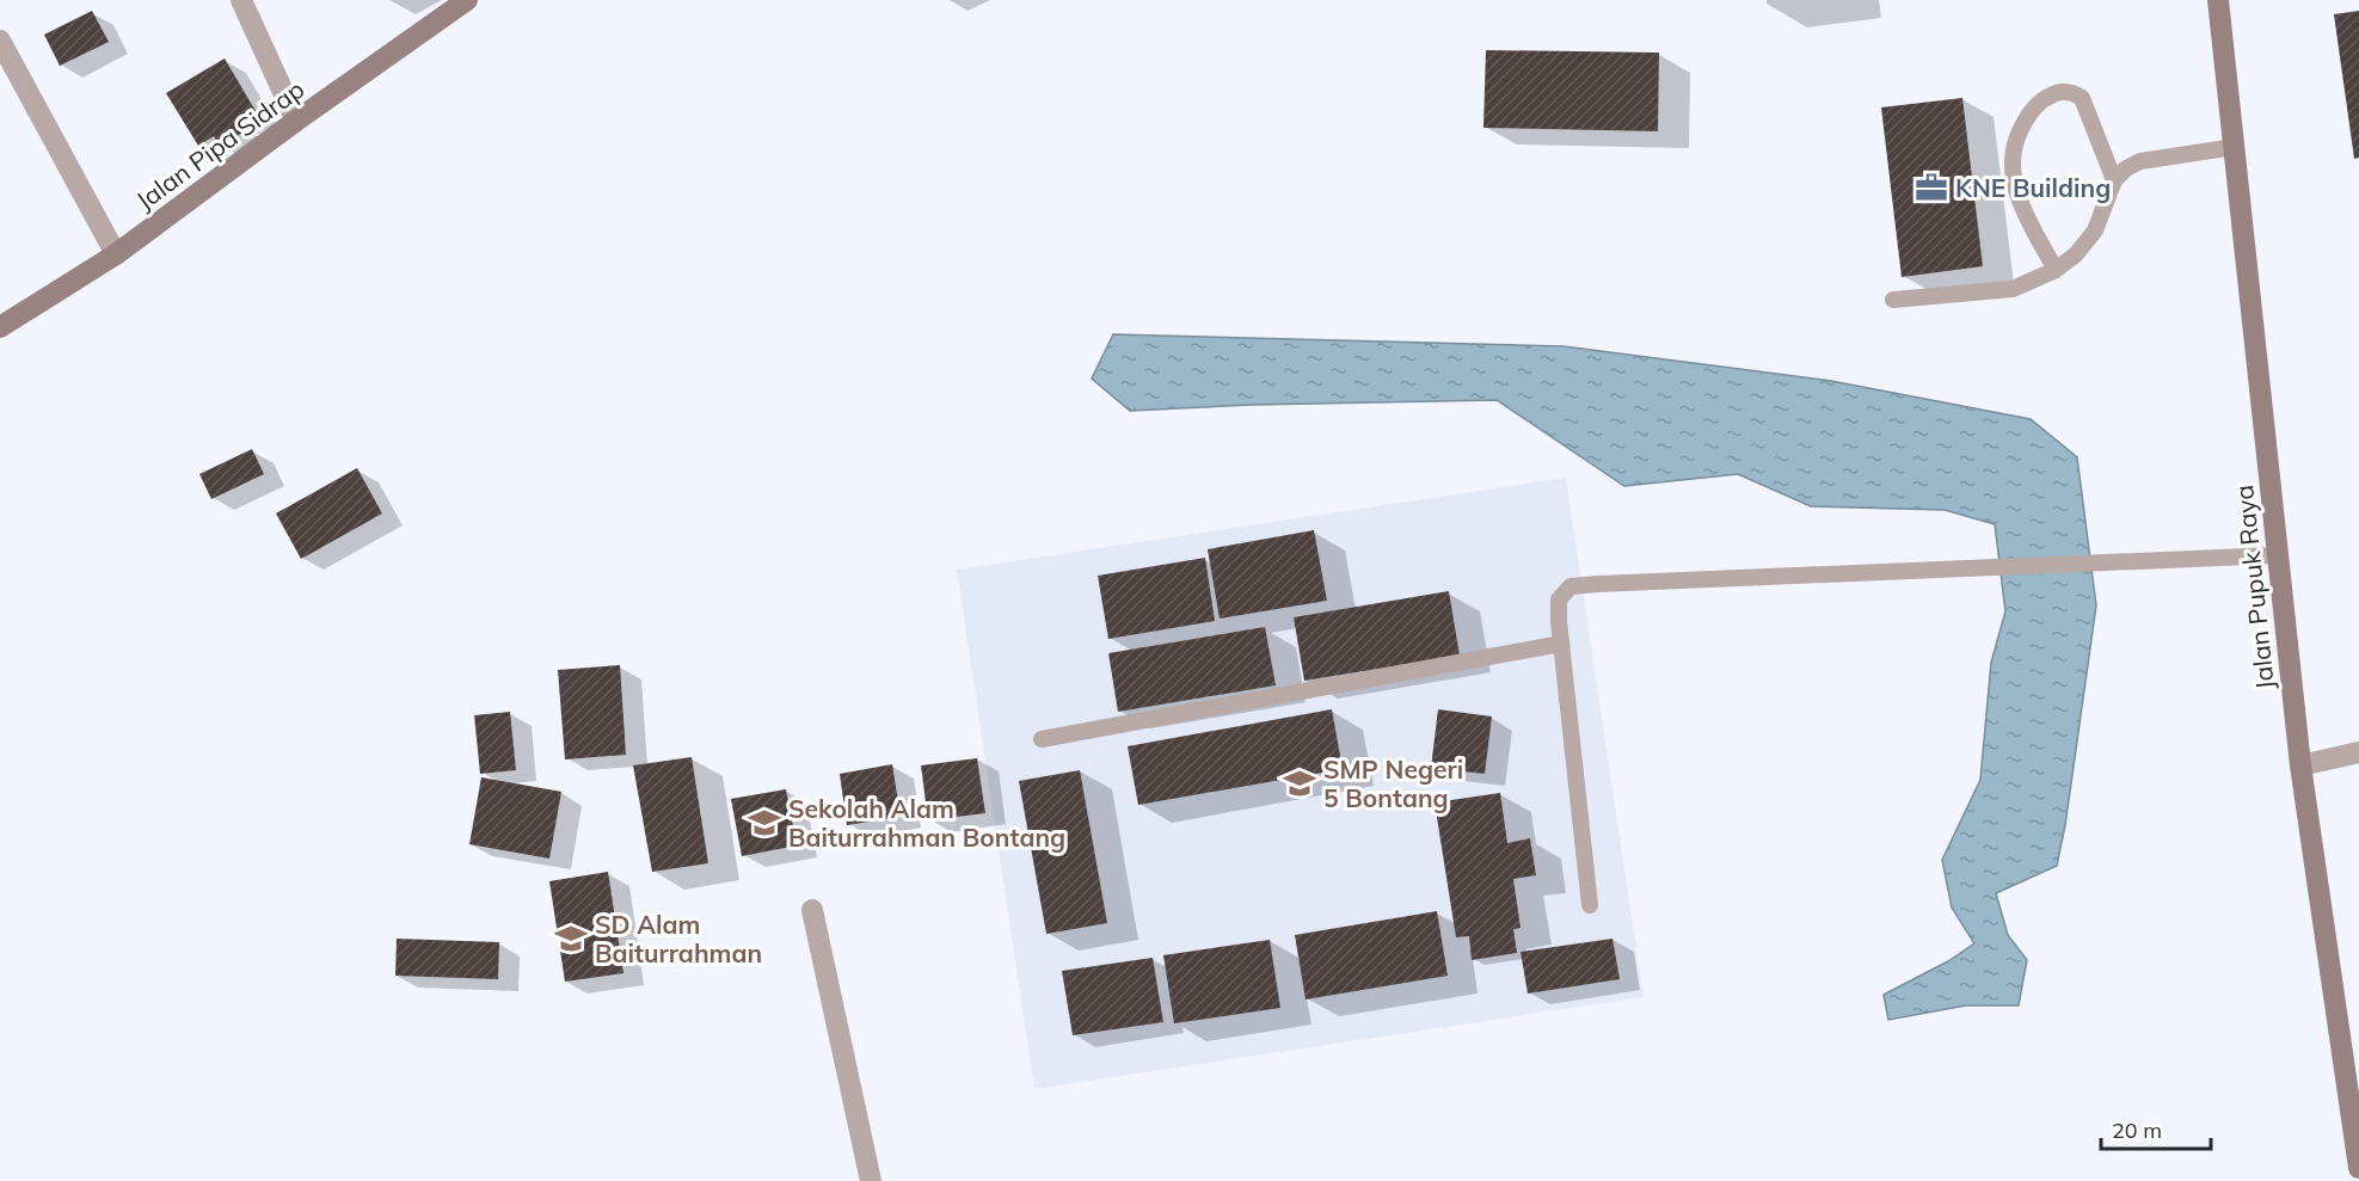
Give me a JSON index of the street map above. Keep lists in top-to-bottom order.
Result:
{
  "streets": {
    "street": ["Jalan Pipa Sidrap", "Jalan Pupuk Raya"]
  },
  "places": {
    "office": ["KNE Building"],
    "school or university": ["SMP Negeri 5 Bontang", "Sekolah Alam Baiturrahman Bontang", "SD Alam Baiturrahman"]
  },
  "scale_bar": "20 m"
}
